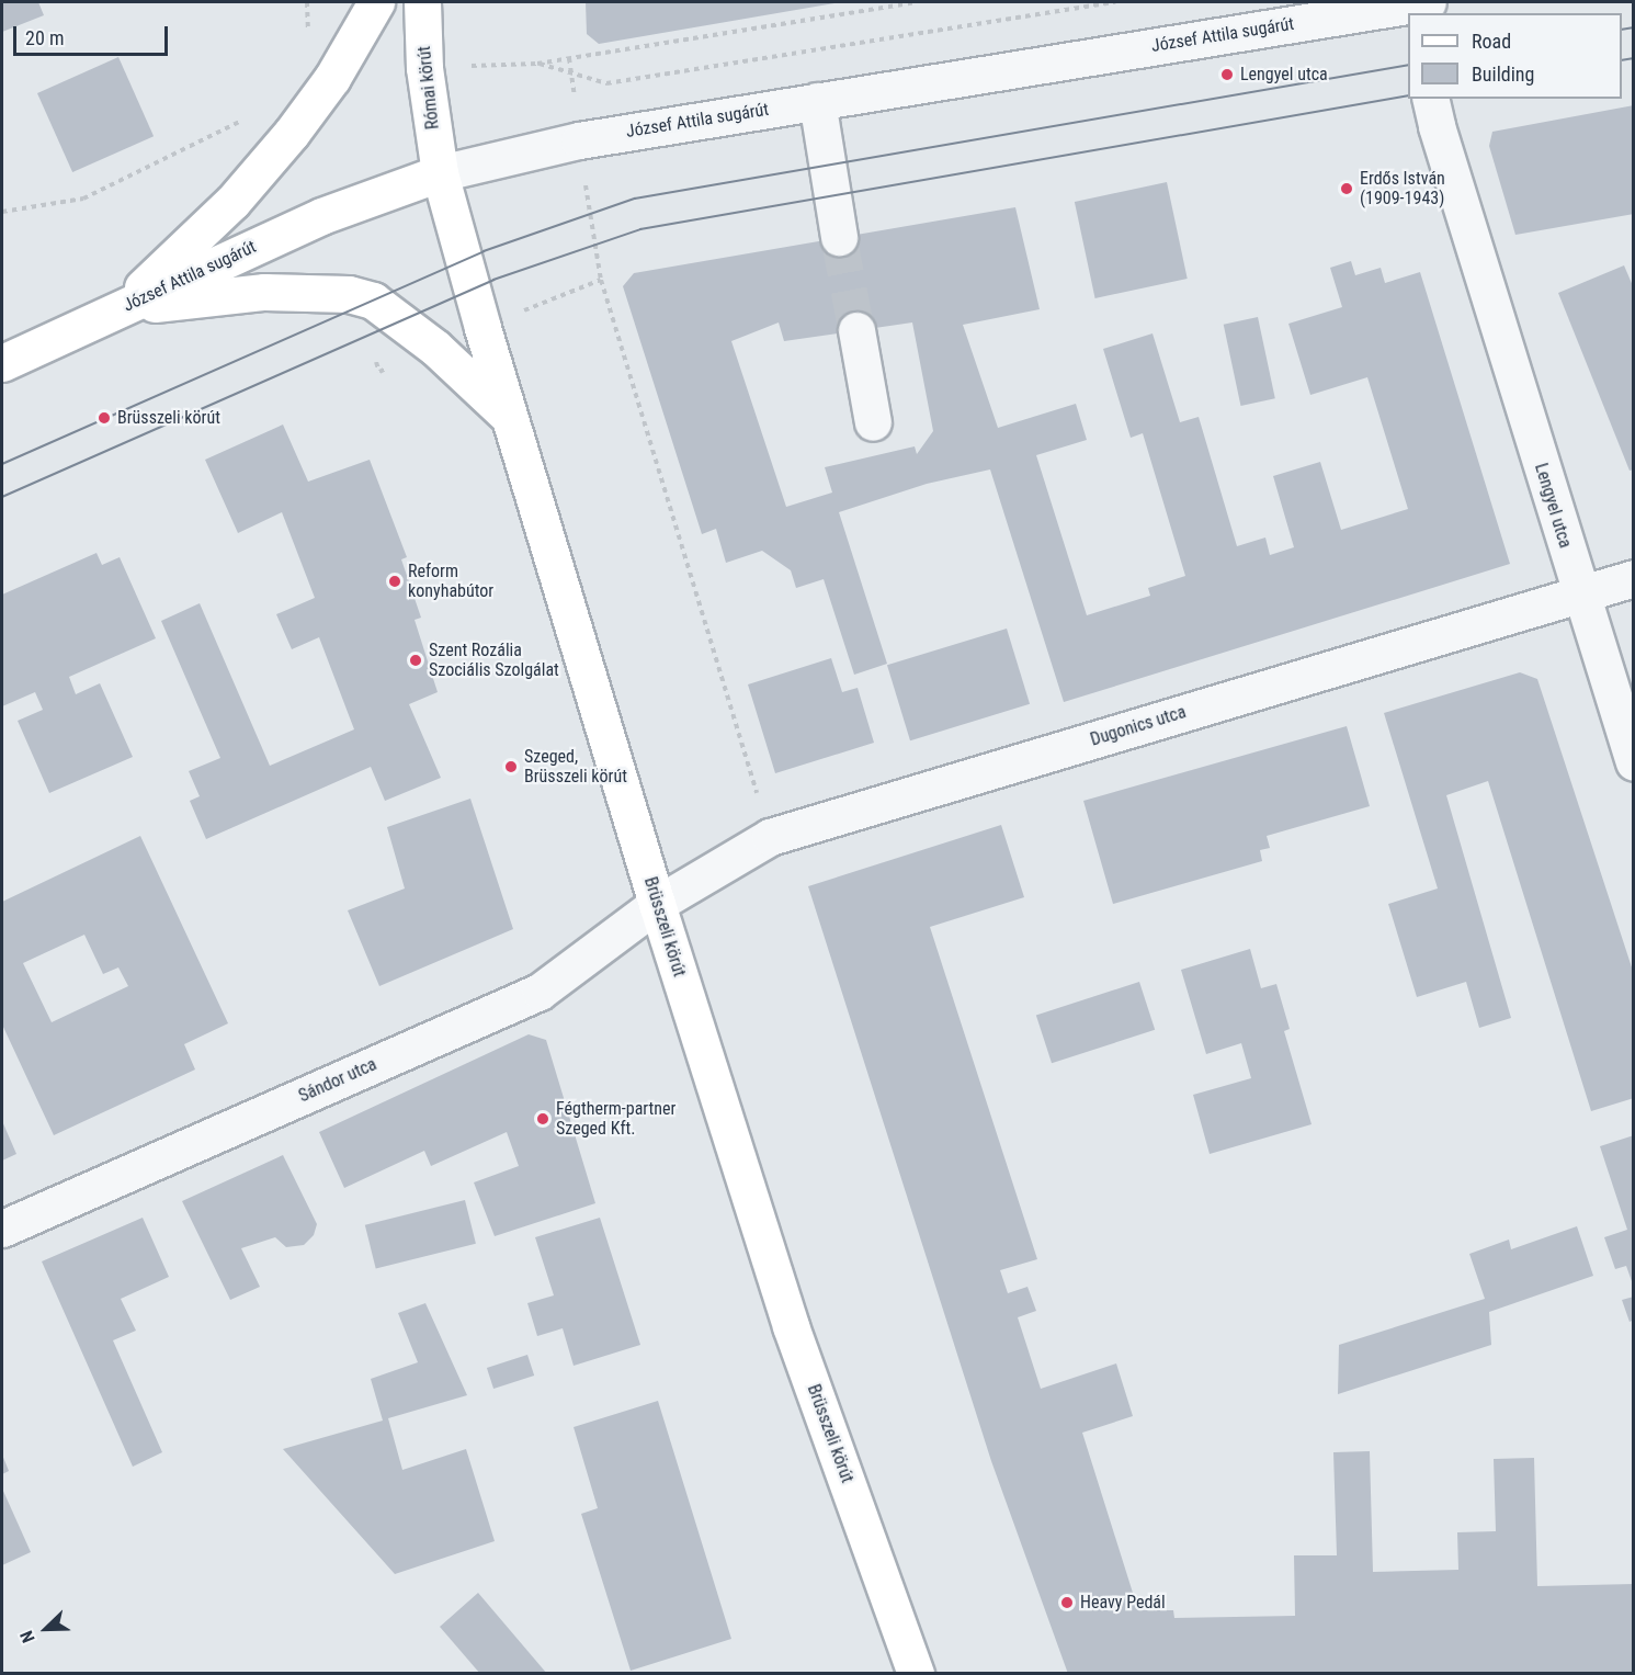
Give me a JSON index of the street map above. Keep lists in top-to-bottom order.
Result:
{
  "streets": {
    "main road": ["József Attila sugárút", "Római körút", "Brüsszeli körút"],
    "street": ["Lengyel utca", "Dugonics utca", "Sándor utca"]
  },
  "crossings": [
    ["József Attila sugárút", "Római körút"],
    ["József Attila sugárút", "Brüsszeli körút"],
    ["Római körút", "Brüsszeli körút"],
    ["Lengyel utca", "Dugonics utca"],
    ["Dugonics utca", "Brüsszeli körút"],
    ["Dugonics utca", "Sándor utca"],
    ["Brüsszeli körút", "Sándor utca"]
  ],
  "places": [
    "Lengyel utca",
    "Erdős István (1909-1943)",
    "Brüsszeli körút",
    "Reform konyhabútor",
    "Szent Rozália Szociális Szolgálat",
    "Szeged, Brüsszeli körút",
    "Fégtherm-partner Szeged Kft.",
    "Heavy Pedál"
  ],
  "legend": ["Road", "Building"],
  "scale_bar": "20 m",
  "north": "bottom left"
}
